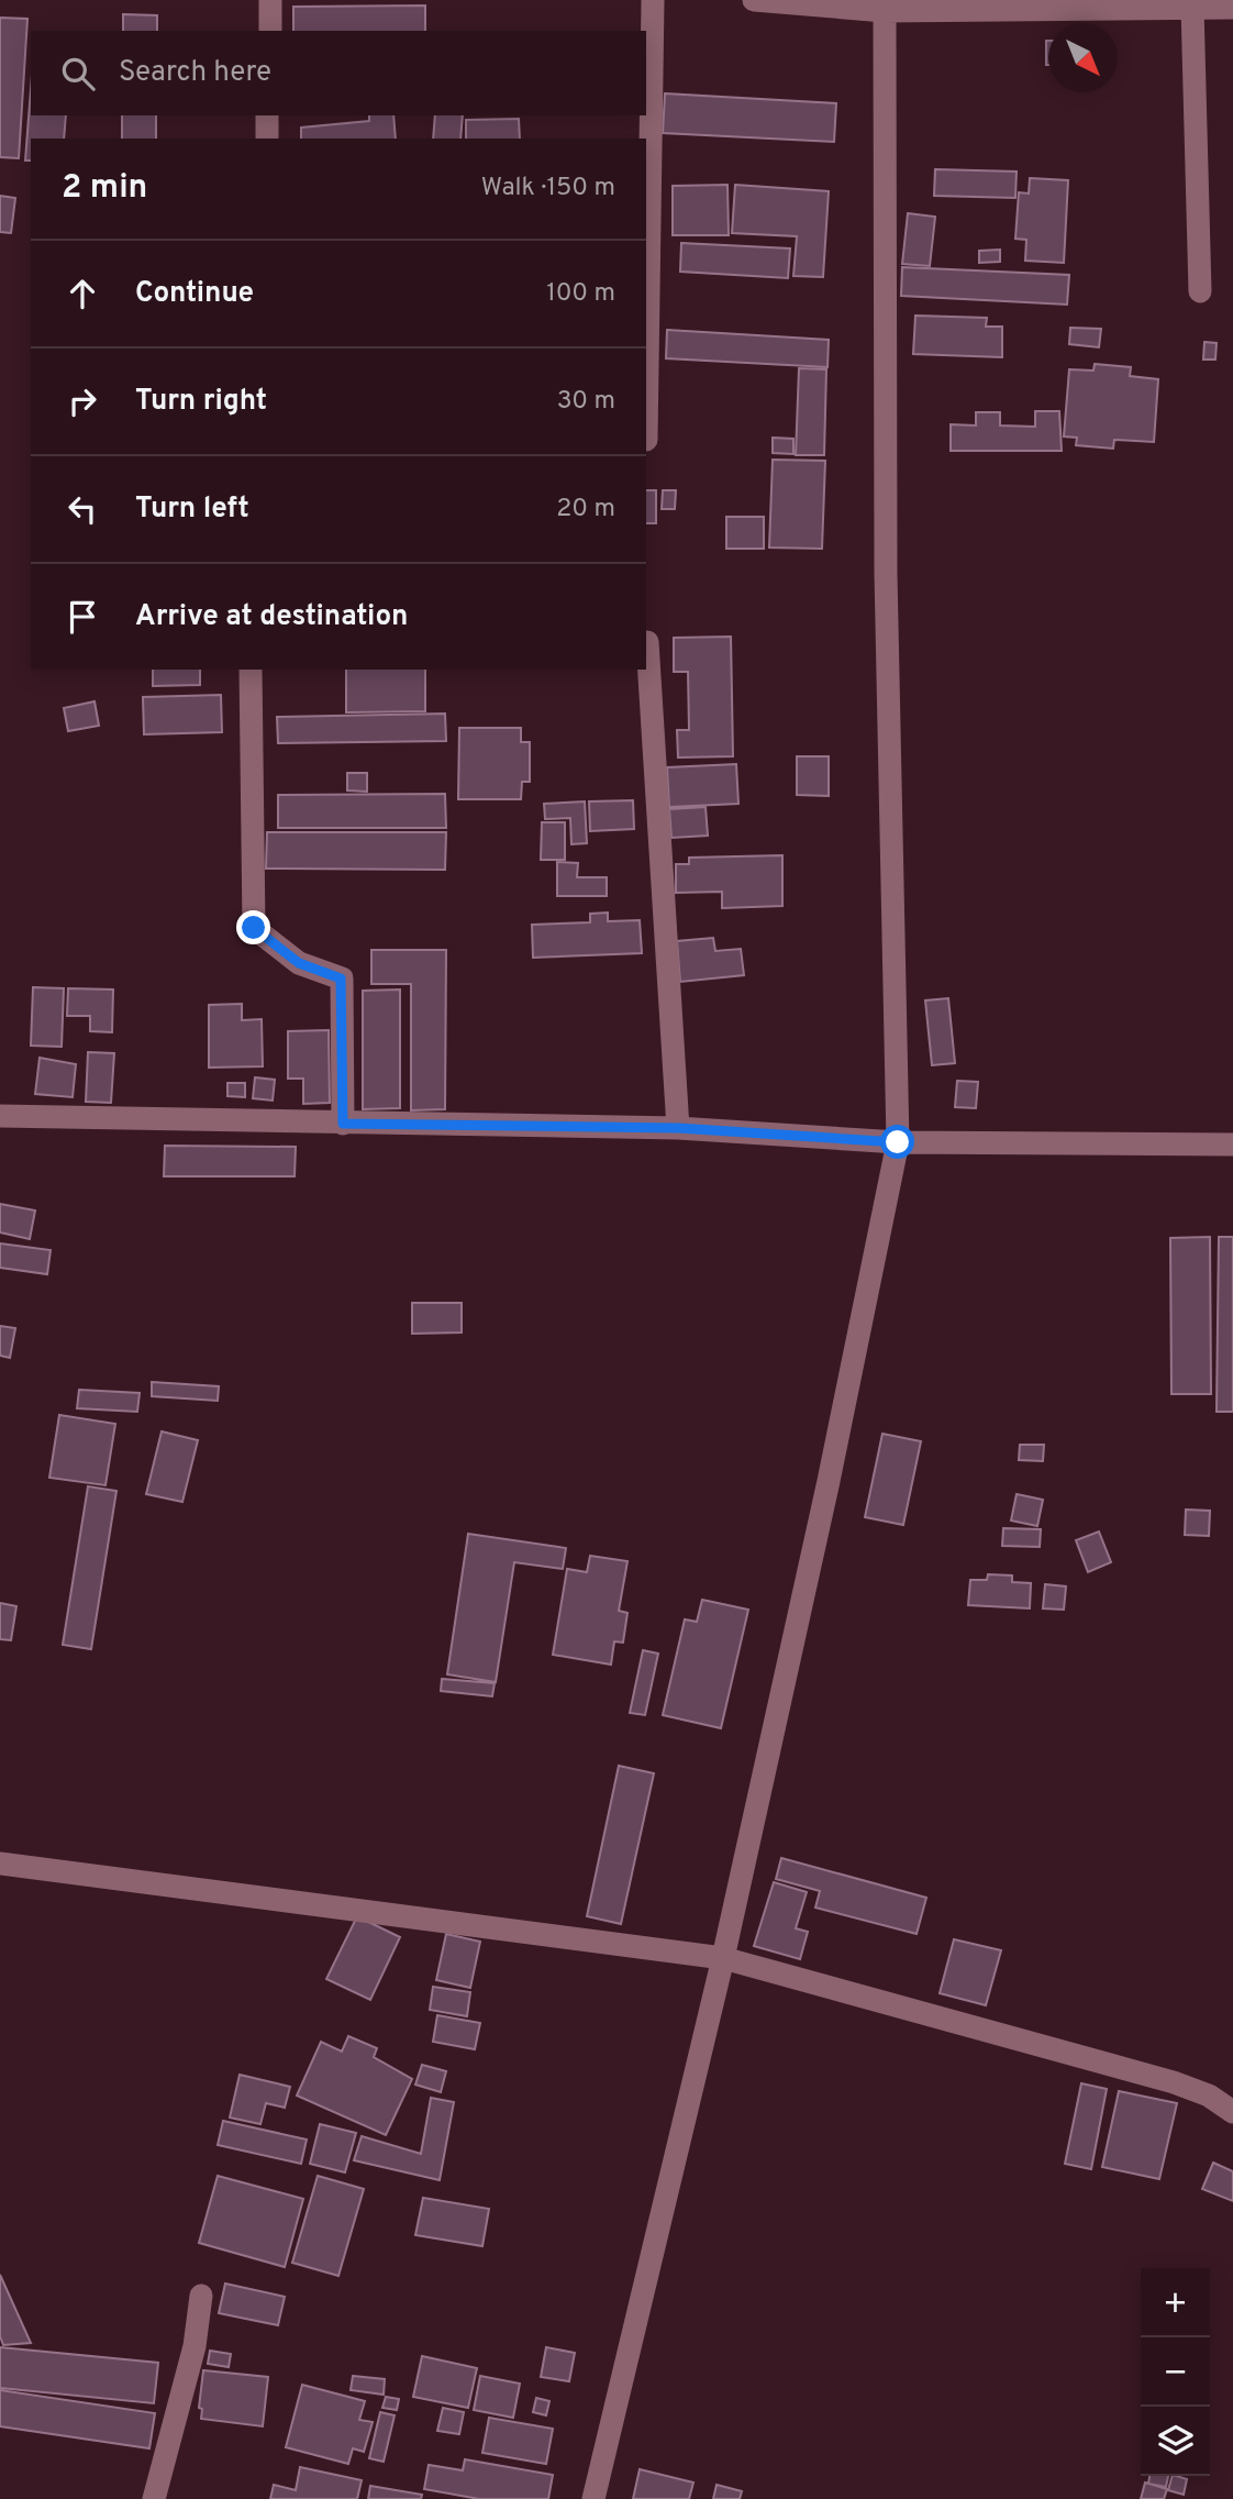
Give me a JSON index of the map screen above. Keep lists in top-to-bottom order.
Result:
{
  "north": "bottom right",
  "page": {
    "search": "Search here",
    "heading": ["2 min", "Walk · 150 m"],
    "list": [
      ["Continue", "100 m"],
      ["Turn right", "30 m"],
      ["Turn left", "20 m"],
      "Arrive at destination"
    ],
    "map_buttons": ["+", "−"]
  }
}
